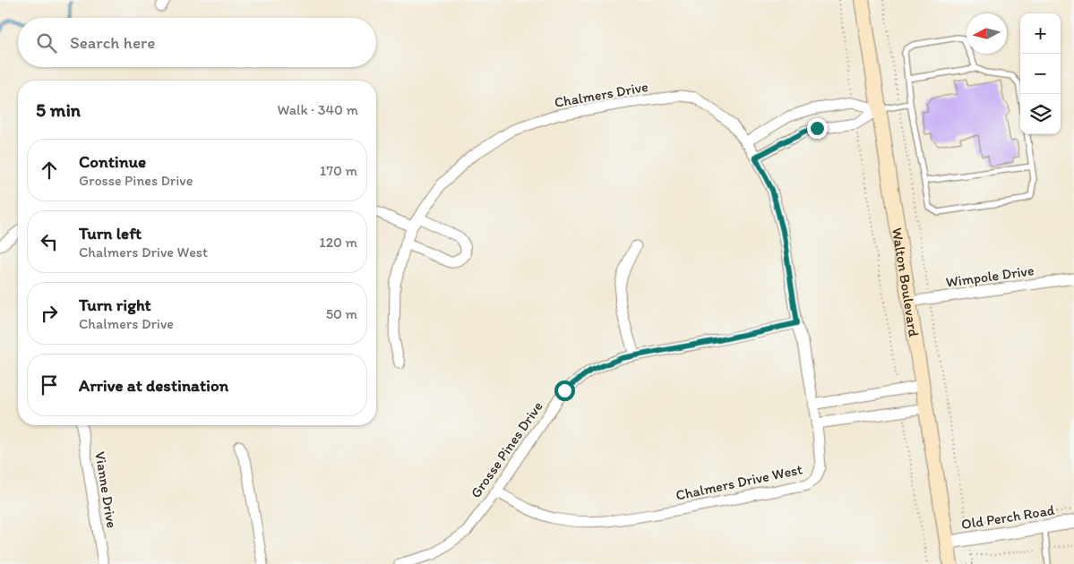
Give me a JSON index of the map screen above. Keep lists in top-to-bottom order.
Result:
{
  "streets": {
    "main road": ["Walton Boulevard"],
    "street": [
      "Chalmers Drive",
      "Wimpole Drive",
      "Grosse Pines Drive",
      "Chalmers Drive West",
      "Vianne Drive",
      "Old Perch Road"
    ]
  },
  "crossings": [
    ["Chalmers Drive", "Chalmers Drive West"],
    ["Wimpole Drive", "Walton Boulevard"],
    ["Walton Boulevard", "Old Perch Road"],
    ["Grosse Pines Drive", "Chalmers Drive West"]
  ],
  "north": "left",
  "page": {
    "map_buttons": ["+", "−"],
    "search": "Search here",
    "heading": ["5 min", "Walk · 340 m"],
    "list": [
      ["Continue", "Grosse Pines Drive", "170 m"],
      ["Turn left", "Chalmers Drive West", "120 m"],
      ["Turn right", "Chalmers Drive", "50 m"],
      "Arrive at destination"
    ]
  }
}
